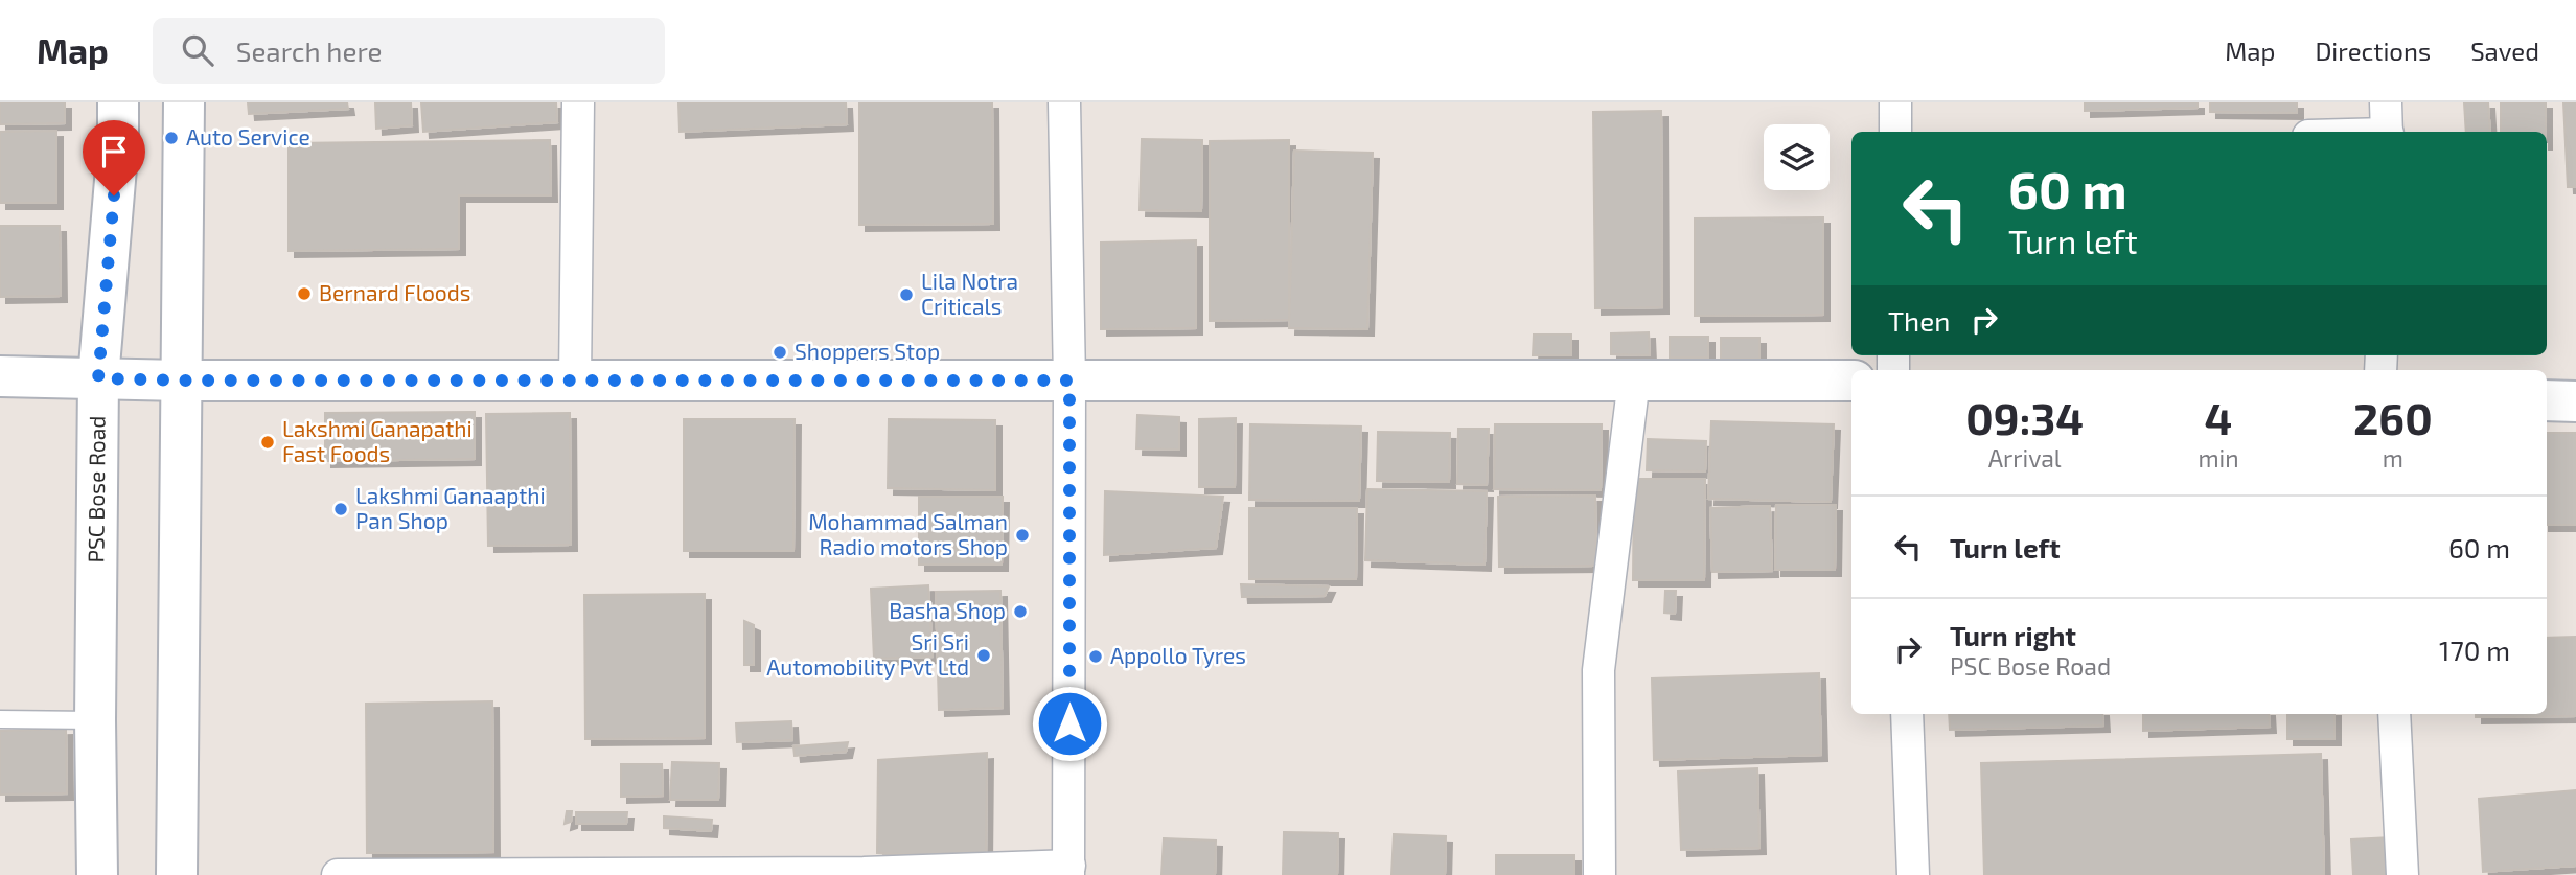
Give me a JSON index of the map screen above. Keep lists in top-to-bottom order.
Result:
{
  "streets": {
    "street": ["PSC Bose Road"]
  },
  "places": [
    "Auto Service",
    "Bernard Floods",
    "Lila Notra Criticals",
    "Shoppers Stop",
    "Lakshmi Ganapathi Fast Foods",
    "Lakshmi Ganaapthi Pan Shop",
    "Mohammad Salman Radio motors Shop",
    "Basha Shop",
    "Sri Sri Automobility Pvt Ltd",
    "Appollo Tyres"
  ],
  "page": {
    "header": "Map",
    "search": "Search here",
    "nav": ["Map", "Directions", "Saved"],
    "turn": ["60 m", "Turn left"],
    "then": "Then",
    "eta": [
      "09:34",
      "Arrival",
      "4",
      "min",
      "260",
      "m"
    ],
    "list": [
      {
        "name": "Turn left",
        "value": "60 m"
      },
      {
        "name": "Turn right",
        "note": "PSC Bose Road",
        "value": "170 m"
      }
    ]
  }
}
